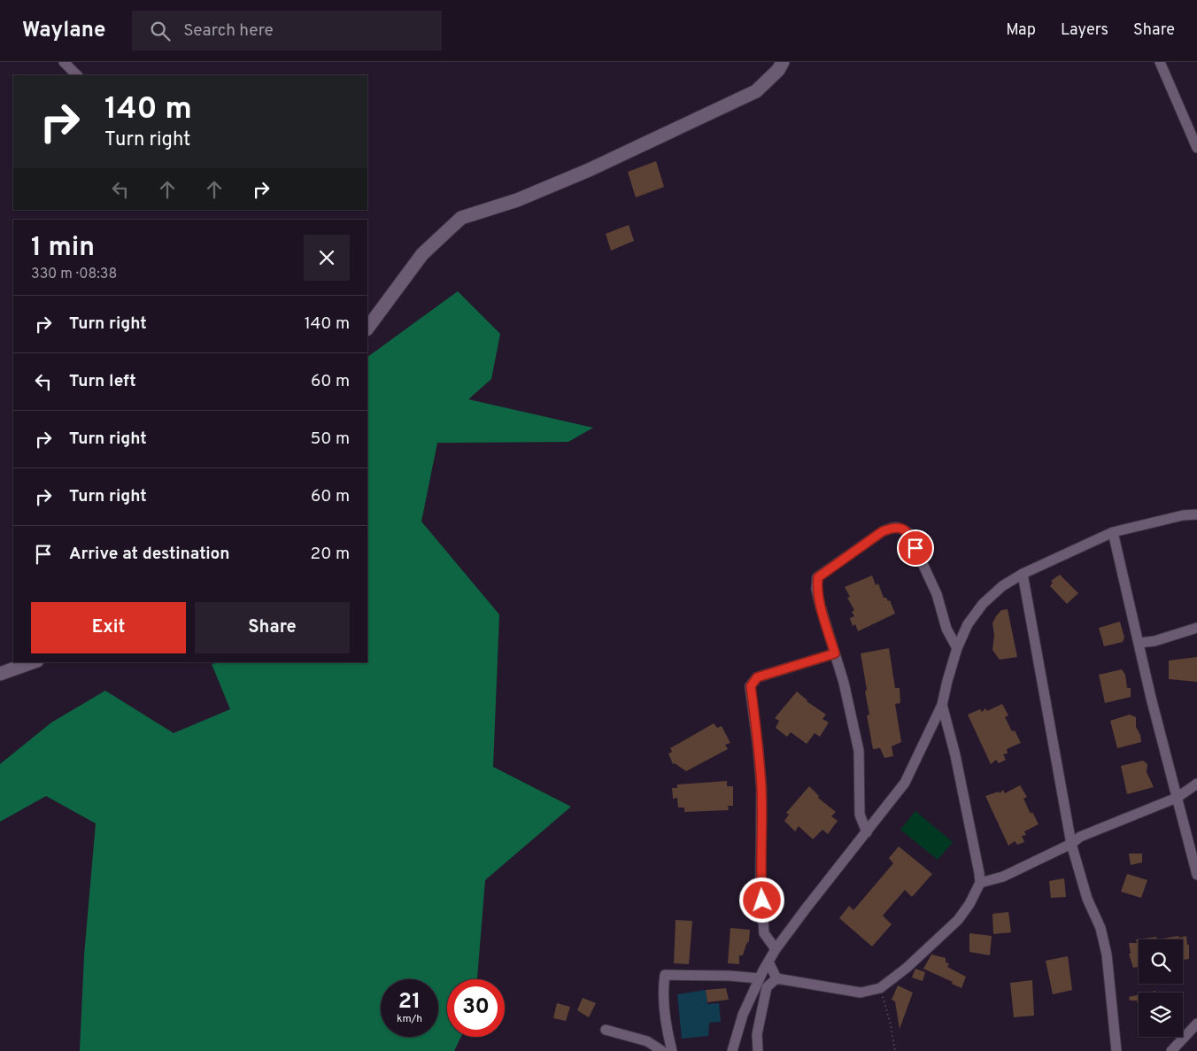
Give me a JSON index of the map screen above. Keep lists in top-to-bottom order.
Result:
{
  "page": {
    "header": "Waylane",
    "search": "Search here",
    "nav": ["Map", "Layers", "Share"],
    "turn": ["140 m", "Turn right"],
    "heading": ["1 min", "330 m · 08:38"],
    "list": [
      {
        "name": "Turn right",
        "value": "140 m"
      },
      {
        "name": "Turn left",
        "value": "60 m"
      },
      {
        "name": "Turn right",
        "value": "50 m"
      },
      {
        "name": "Turn right",
        "value": "60 m"
      },
      {
        "name": "Arrive at destination",
        "value": "20 m"
      }
    ],
    "buttons": ["Exit", "Share"],
    "speed": "21 km/h",
    "limit": "30"
  }
}
